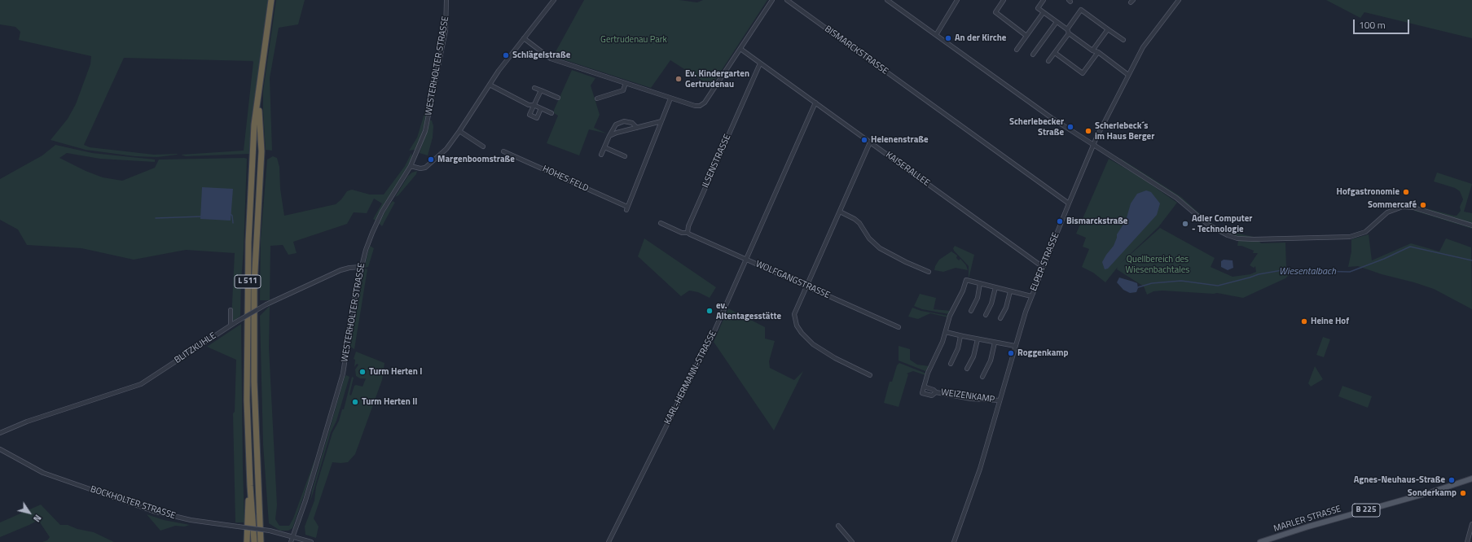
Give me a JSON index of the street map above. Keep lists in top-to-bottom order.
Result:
{
  "streets": {
    "highway": ["L 511"],
    "main road": ["B 225", "MARLER STRASSE"],
    "street": [
      "BISMARCKSTRASSE",
      "WESTERHOLTER STRASSE",
      "ILSENSTRASSE",
      "KAISERALLEE",
      "HOHES FELD",
      "ELPER STRASSE",
      "WOLFGANGSTRASSE",
      "BLITZKUHLE",
      "KARL-HERMANN-STRASSE",
      "WEIZENKAMP",
      "BOCKHOLTER STRASSE"
    ]
  },
  "crossings": [
    ["BISMARCKSTRASSE", "ELPER STRASSE"],
    ["WESTERHOLTER STRASSE", "BLITZKUHLE"],
    ["WESTERHOLTER STRASSE", "BOCKHOLTER STRASSE"],
    ["ILSENSTRASSE", "KAISERALLEE"],
    ["ILSENSTRASSE", "WOLFGANGSTRASSE"],
    ["KAISERALLEE", "ELPER STRASSE"],
    ["KAISERALLEE", "KARL-HERMANN-STRASSE"],
    ["ELPER STRASSE", "WEIZENKAMP"],
    ["WOLFGANGSTRASSE", "KARL-HERMANN-STRASSE"]
  ],
  "water": ["Wiesentalbach"],
  "parks": ["Gertrudenau Park", "Quellbereich des Wiesenbachtales"],
  "places": [
    "An der Kirche",
    "Schlägelstraße",
    "Ev. Kindergarten Gertrudenau",
    "Scherlebecker Straße",
    "Scherlebeck´s im Haus Berger",
    "Helenenstraße",
    "Margenboomstraße",
    "Hofgastronomie",
    "Sommercafé",
    "Bismarckstraße",
    "Adler Computer - Technologie",
    "ev. Altentagesstätte",
    "Heine Hof",
    "Roggenkamp",
    "Turm Herten I",
    "Turm Herten II",
    "Agnes-Neuhaus-Straße",
    "Sonderkamp"
  ],
  "scale_bar": "100 m",
  "north": "bottom right"
}
